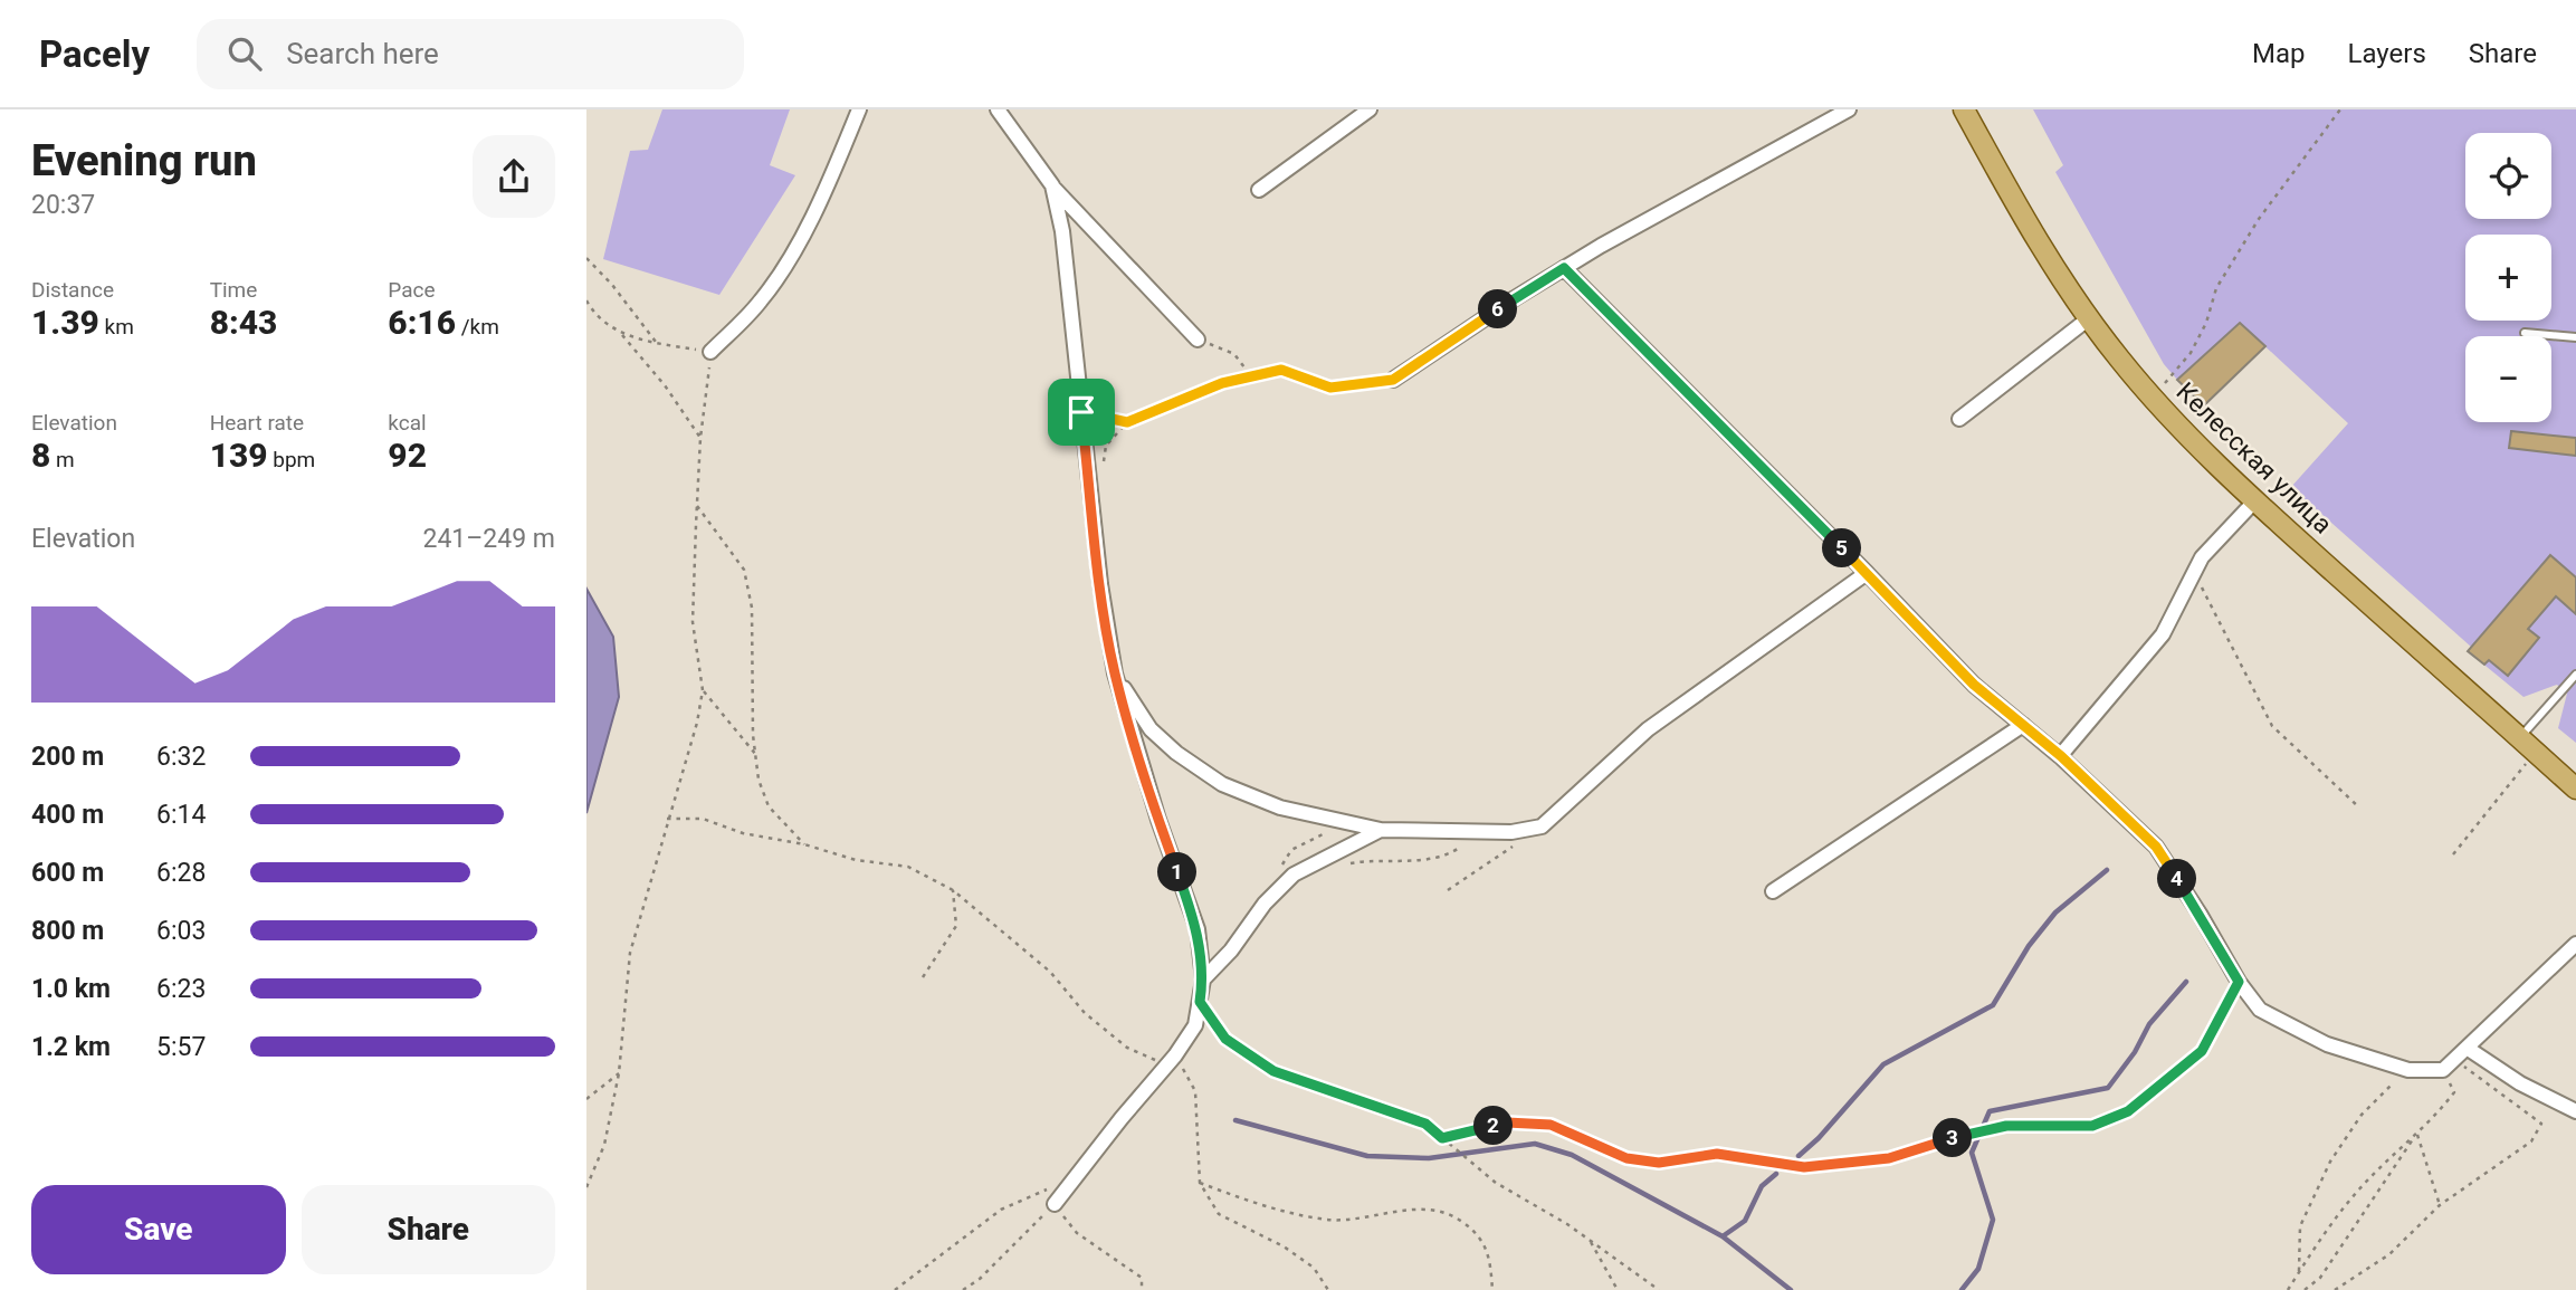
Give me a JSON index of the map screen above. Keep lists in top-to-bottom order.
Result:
{
  "streets": {
    "main road": ["Келесская улица"]
  },
  "page": {
    "header": "Pacely",
    "search": "Search here",
    "nav": ["Map", "Layers", "Share"],
    "heading": ["Evening run", "20:37"],
    "map_buttons": ["+", "−"],
    "stats": [
      ["Distance", "1.39 km"],
      ["Time", "8:43"],
      ["Pace", "6:16 /km"],
      ["Elevation", "8 m"],
      ["Heart rate", "139 bpm"],
      ["kcal", "92"]
    ],
    "pins": [
      "6",
      "5",
      "1",
      "4",
      "2",
      "3"
    ],
    "chart": ["Elevation", "241–249 m"],
    "list": [
      {
        "name": "200 m",
        "note": "6:32"
      },
      {
        "name": "400 m",
        "note": "6:14"
      },
      {
        "name": "600 m",
        "note": "6:28"
      },
      {
        "name": "800 m",
        "note": "6:03"
      },
      {
        "name": "1.0 km",
        "note": "6:23"
      },
      {
        "name": "1.2 km",
        "note": "5:57"
      }
    ],
    "buttons": ["Save", "Share"]
  }
}
